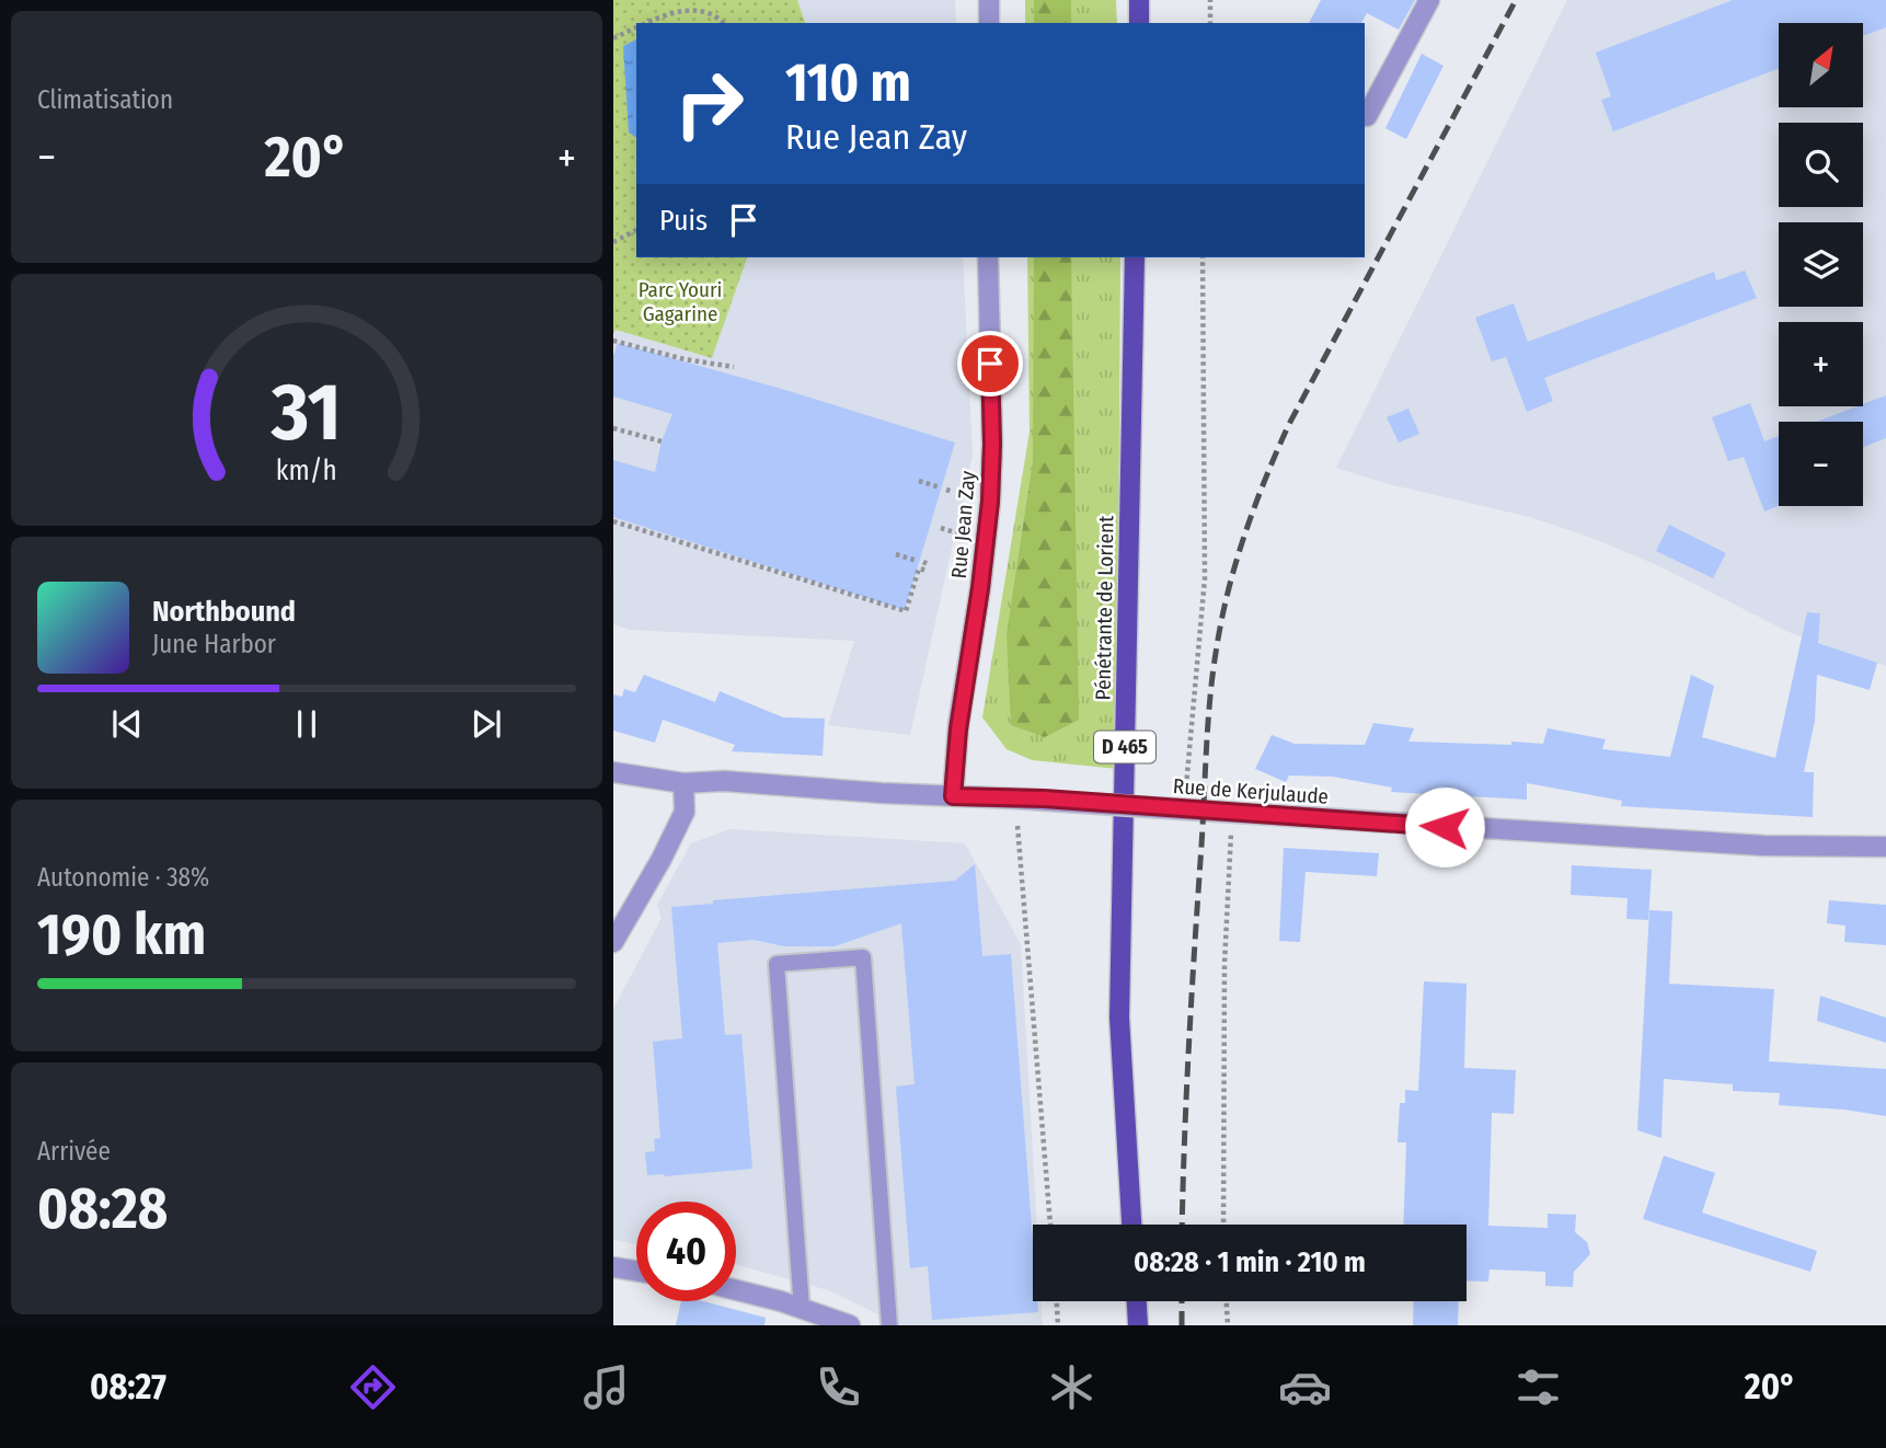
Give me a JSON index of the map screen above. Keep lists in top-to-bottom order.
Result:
{
  "streets": {
    "main road": ["Pénétrante de Lorient", "D 465"],
    "street": ["Rue Jean Zay", "Rue de Kerjulaude"]
  },
  "crossings": [
    ["Rue Jean Zay", "Rue de Kerjulaude"]
  ],
  "parks": ["Parc Youri Gagarine"],
  "north": "top right",
  "page": {
    "tile": [
      "Climatisation",
      ["Autonomie · 38%", "190 km"],
      ["Arrivée", "08:28"]
    ],
    "map_buttons": ["+", "−"],
    "turn": ["110 m", "Rue Jean Zay"],
    "heat": ["−", "20°", "+"],
    "then": "Puis",
    "song": ["Northbound", "June Harbor"],
    "limit": "40",
    "trip": "08:28 · 1 min · 210 m",
    "tabs": ["08:27", "20°"],
    "gauge": ["31", "km/h"]
  }
}
